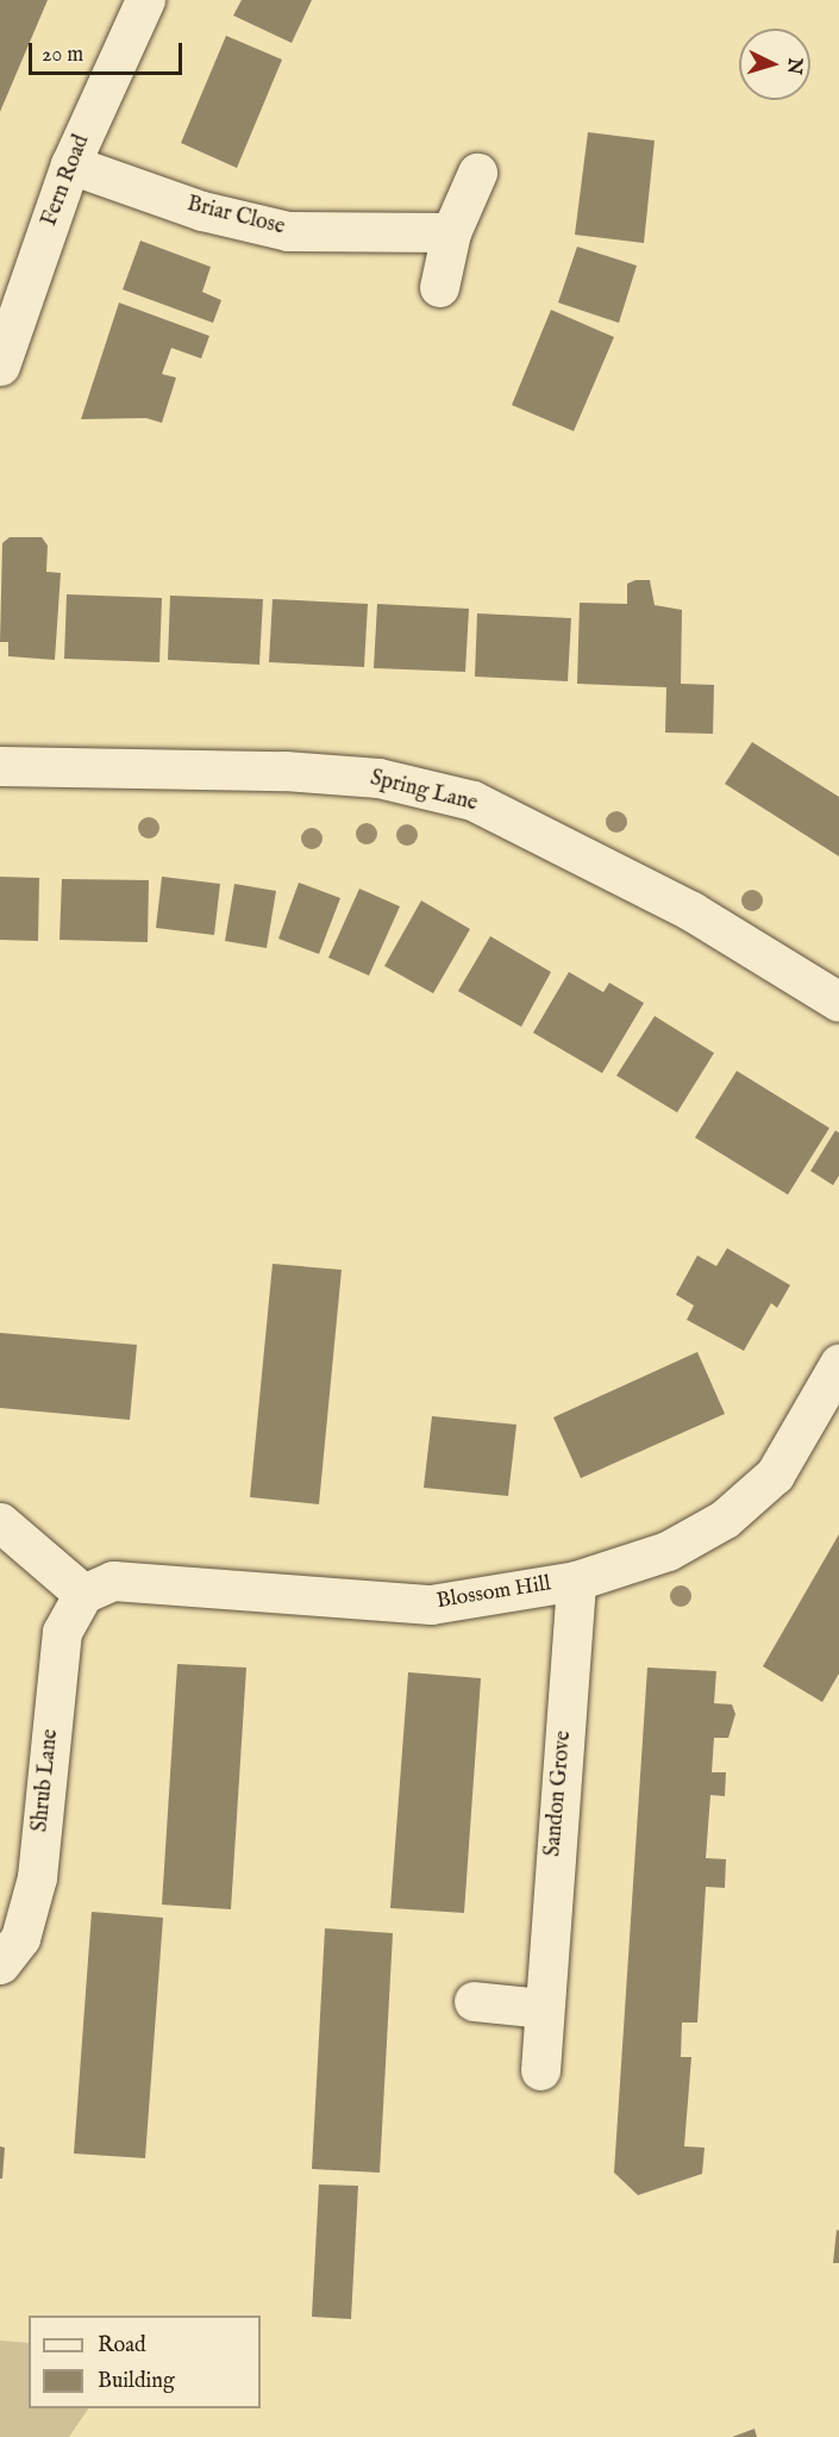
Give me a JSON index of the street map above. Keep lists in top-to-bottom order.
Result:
{
  "streets": {
    "street": [
      "Fern Road",
      "Briar Close",
      "Spring Lane",
      "Blossom Hill",
      "Shrub Lane",
      "Sandon Grove"
    ]
  },
  "crossings": [
    ["Fern Road", "Briar Close"],
    ["Blossom Hill", "Shrub Lane"],
    ["Blossom Hill", "Sandon Grove"]
  ],
  "legend": ["Road", "Building"],
  "scale_bar": "20 m",
  "north": "right"
}
